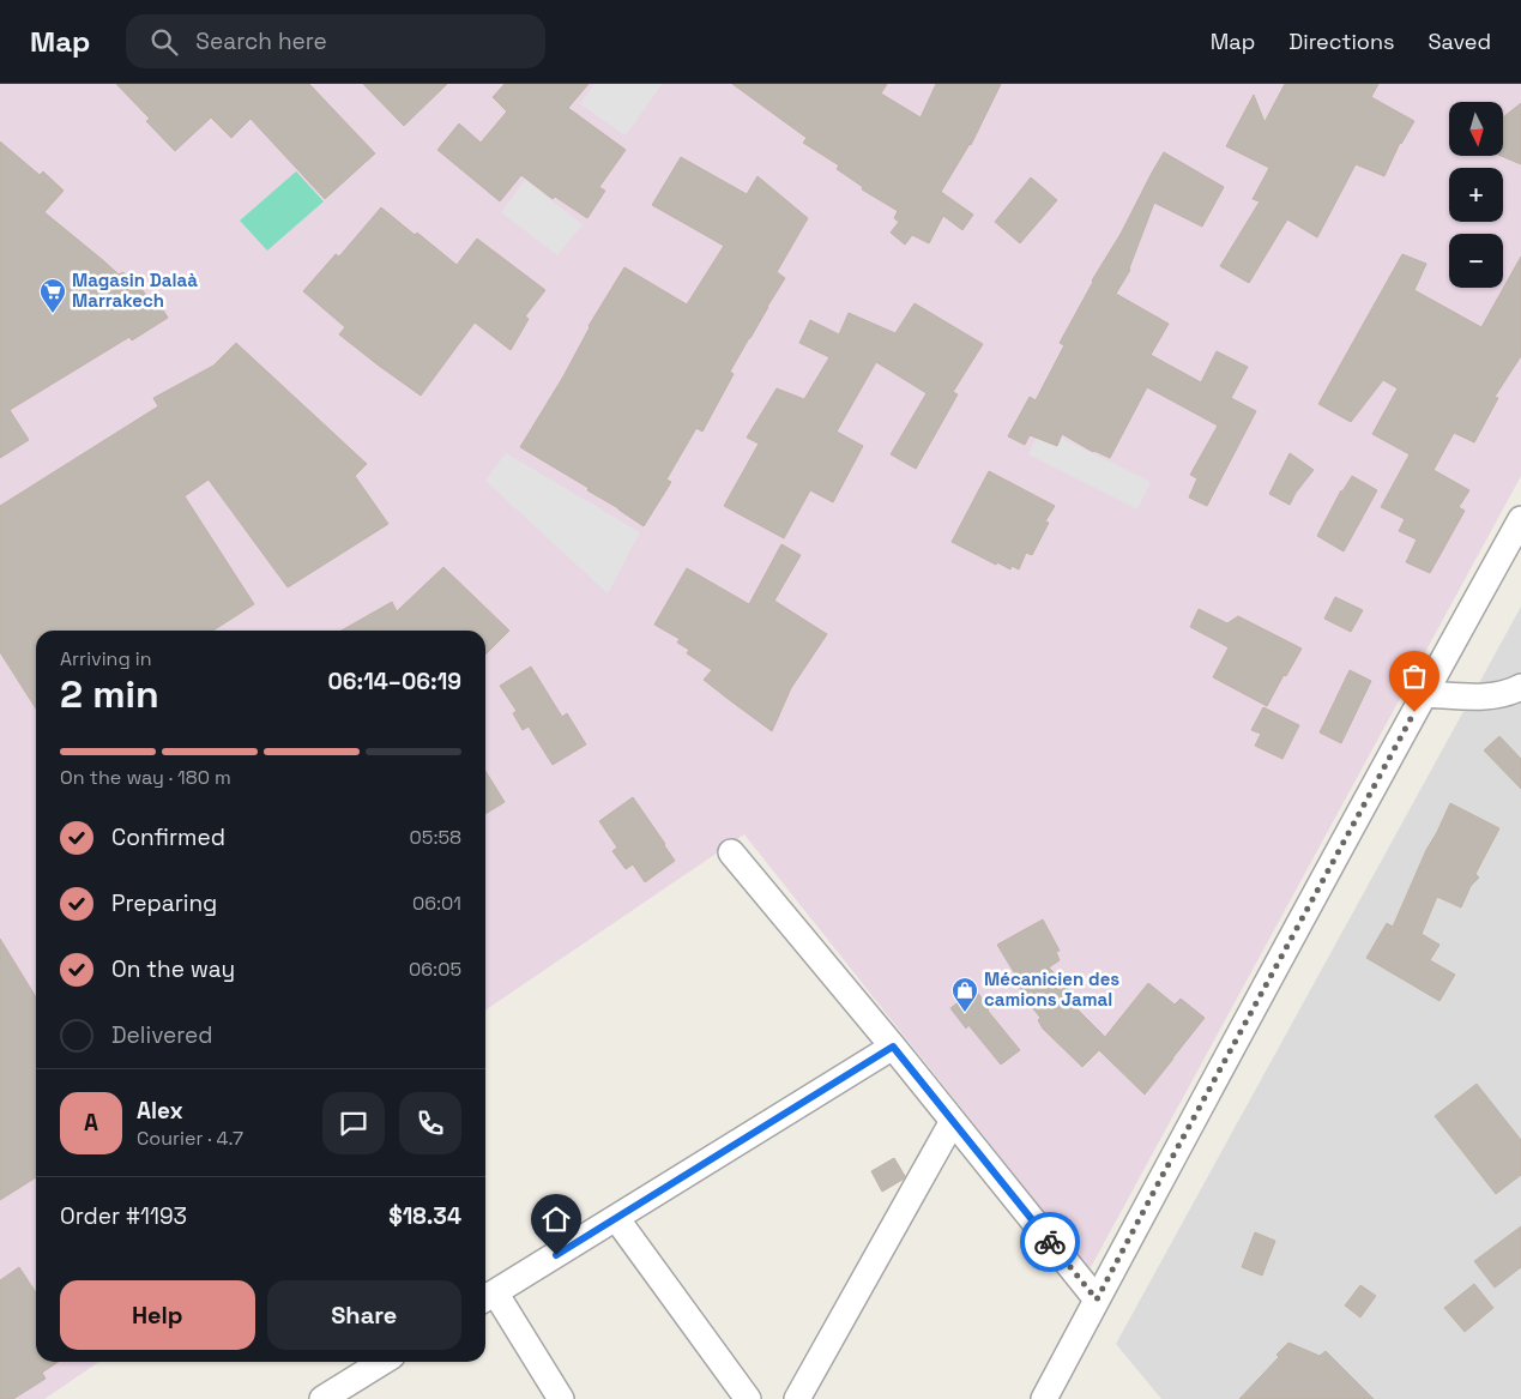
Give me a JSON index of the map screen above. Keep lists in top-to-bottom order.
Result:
{
  "places": {
    "supermarket": ["Magasin Dalaà Marrakech"],
    "shop": ["Mécanicien des camions Jamal"]
  },
  "north": "bottom",
  "page": {
    "header": "Map",
    "search": "Search here",
    "nav": ["Map", "Directions", "Saved"],
    "map_buttons": ["+", "−"],
    "heading": ["2 min", "Arriving in", "06:14–06:19"],
    "panel": [
      "Alex",
      "Courier · 4.7",
      "Order #1193",
      "$18.34"
    ],
    "bar": "On the way · 180 m",
    "list": [
      ["Confirmed", "05:58"],
      ["Preparing", "06:01"],
      ["On the way", "06:05"],
      "Delivered"
    ],
    "round": "A",
    "buttons": ["Help", "Share"]
  }
}
